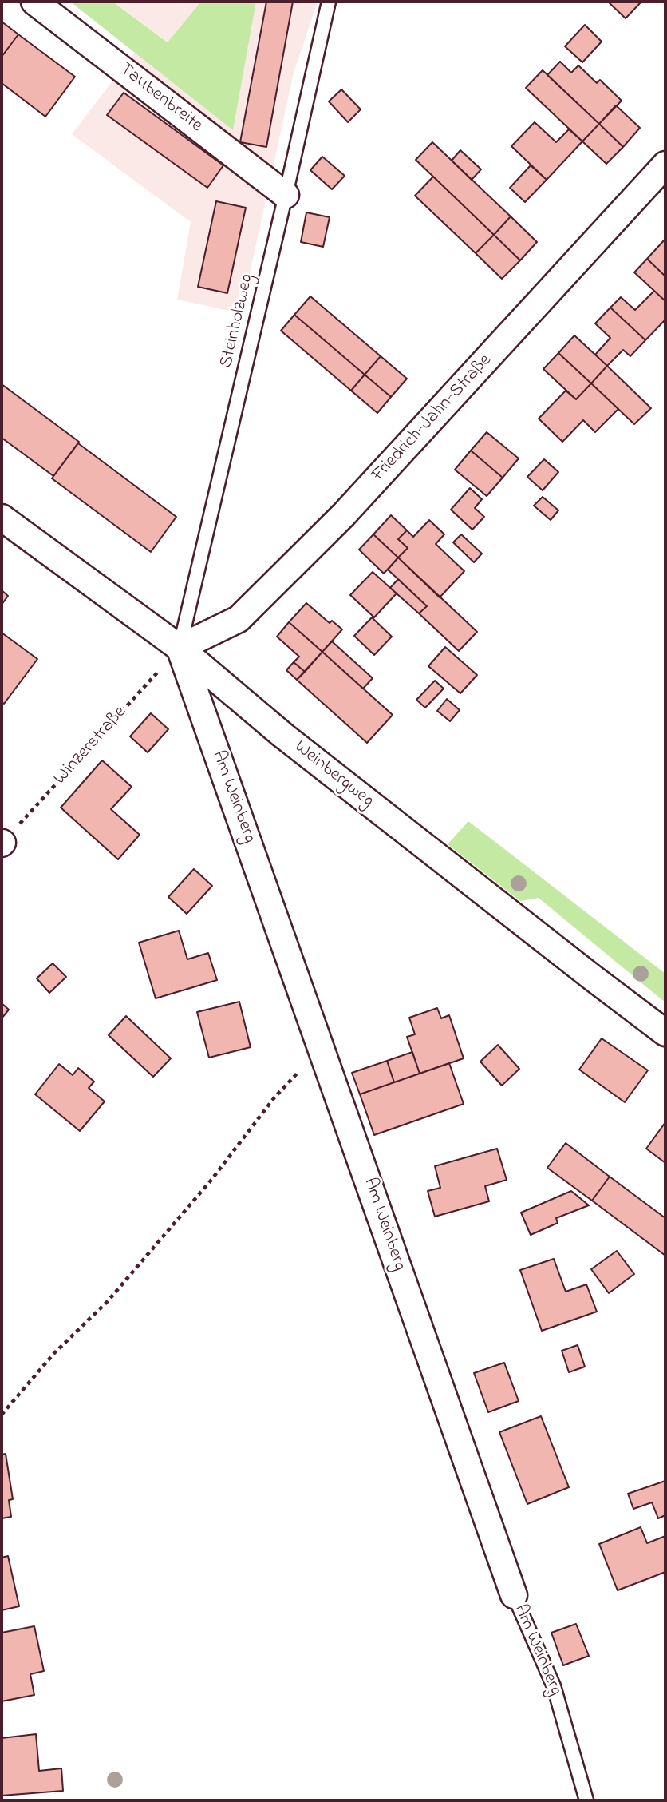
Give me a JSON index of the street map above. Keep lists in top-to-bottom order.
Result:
{
  "streets": {
    "street": [
      "Taubenbreite",
      "Friedrich-Jahn-Straße",
      "Weinbergweg",
      "Am Weinberg"
    ],
    "lane": ["Steinholzweg"],
    "path": ["Winzerstraße"]
  },
  "crossings": [
    ["Taubenbreite", "Steinholzweg"],
    ["Steinholzweg", "Friedrich-Jahn-Straße"],
    ["Steinholzweg", "Winzerstraße"],
    ["Steinholzweg", "Weinbergweg"],
    ["Steinholzweg", "Am Weinberg"],
    ["Friedrich-Jahn-Straße", "Winzerstraße"],
    ["Friedrich-Jahn-Straße", "Weinbergweg"],
    ["Friedrich-Jahn-Straße", "Am Weinberg"],
    ["Winzerstraße", "Weinbergweg"],
    ["Winzerstraße", "Am Weinberg"],
    ["Weinbergweg", "Am Weinberg"]
  ]
}
